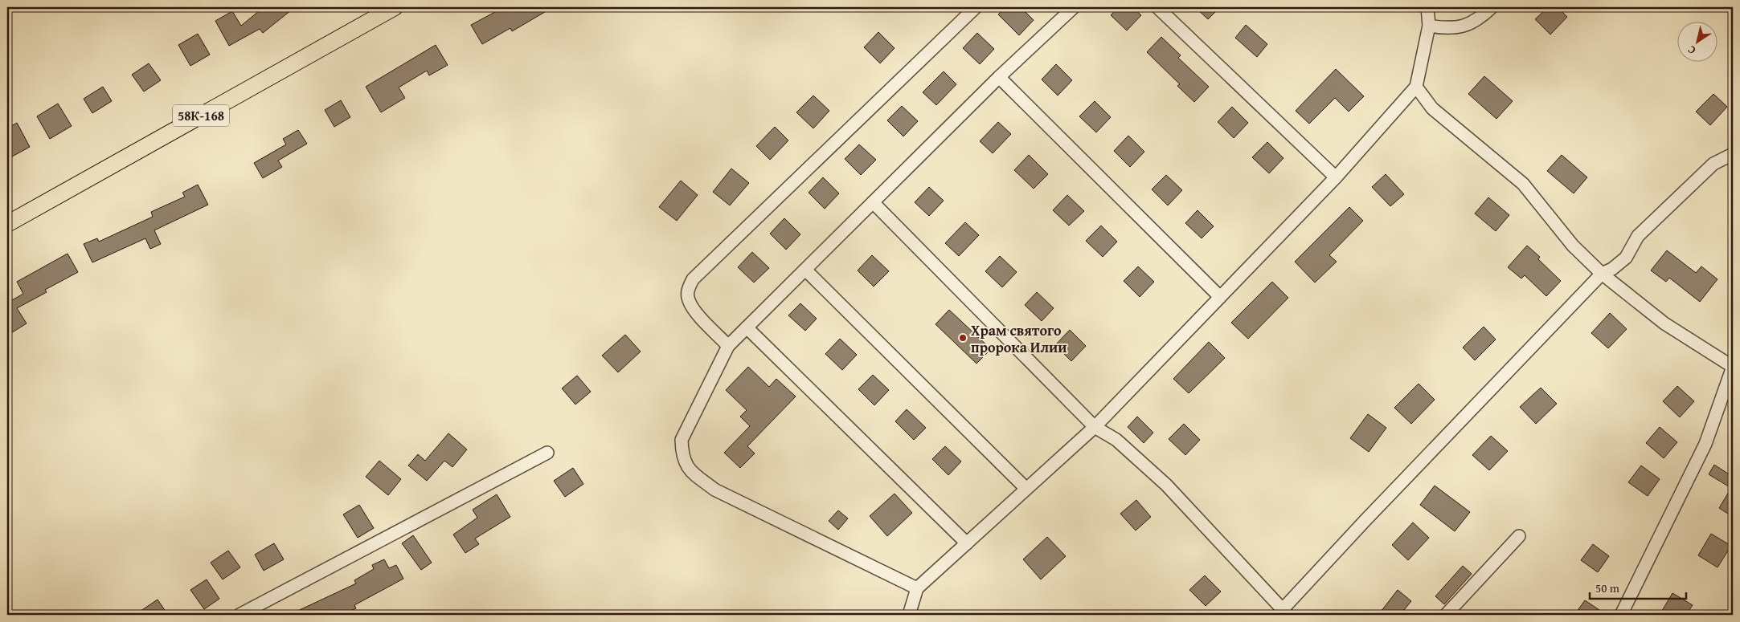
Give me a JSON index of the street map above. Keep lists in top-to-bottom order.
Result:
{
  "streets": {
    "main road": ["58К-168"]
  },
  "places": ["Храм святого пророка Илии"],
  "scale_bar": "50 m",
  "north": "bottom left"
}
